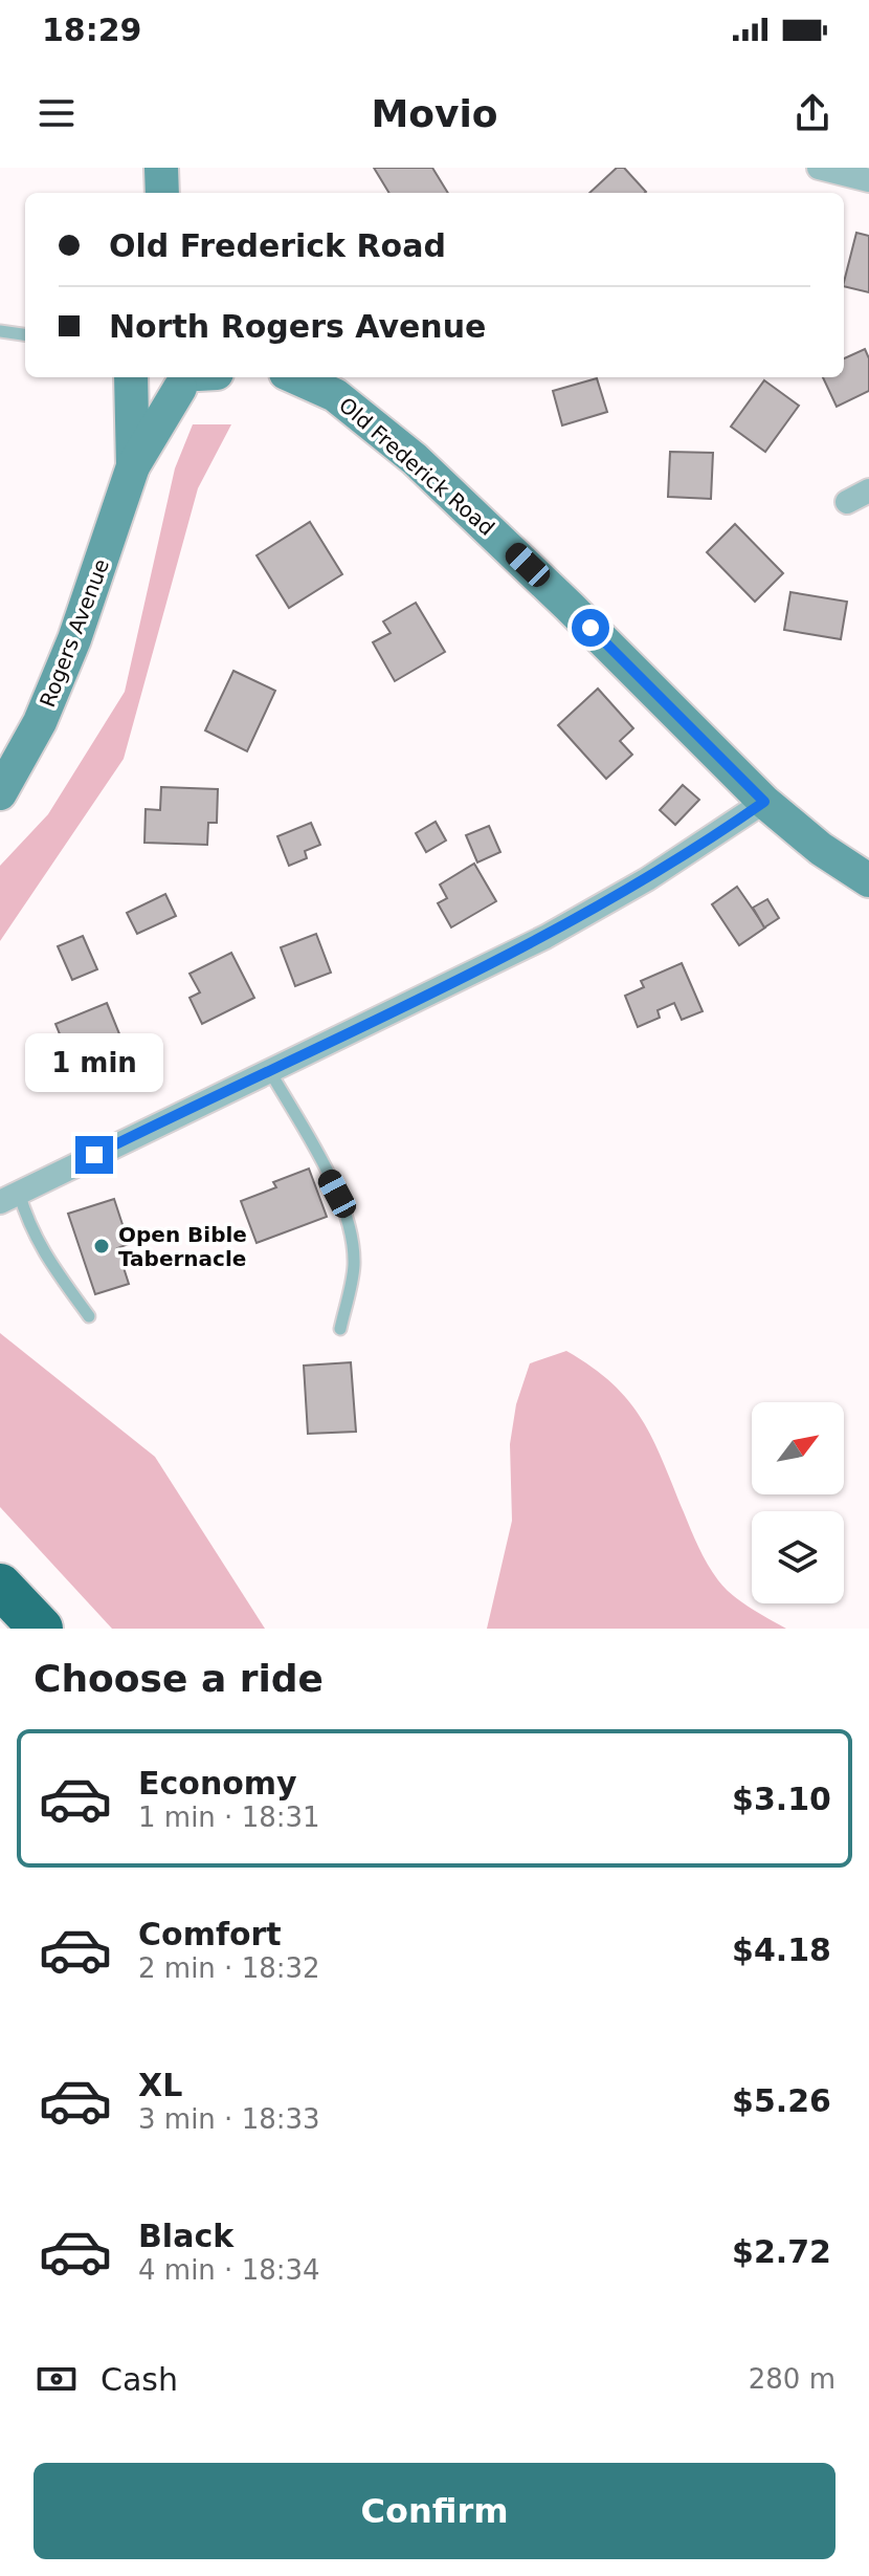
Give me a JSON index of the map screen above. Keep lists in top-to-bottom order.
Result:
{
  "streets": {
    "street": ["Old Frederick Road", "Rogers Avenue"]
  },
  "places": ["Open Bible Tabernacle"],
  "north": "top right",
  "page": {
    "status": "18:29",
    "header": "Movio",
    "banner": ["Old Frederick Road", "North Rogers Avenue"],
    "bubble": "1 min",
    "heading": "Choose a ride",
    "list": [
      {
        "name": "Economy",
        "note": "1 min · 18:31",
        "value": "$3.10"
      },
      {
        "name": "Comfort",
        "note": "2 min · 18:32",
        "value": "$4.18"
      },
      {
        "name": "XL",
        "note": "3 min · 18:33",
        "value": "$5.26"
      },
      {
        "name": "Black",
        "note": "4 min · 18:34",
        "value": "$2.72"
      }
    ],
    "pay": ["Cash", "280 m"],
    "buttons": "Confirm"
  }
}
